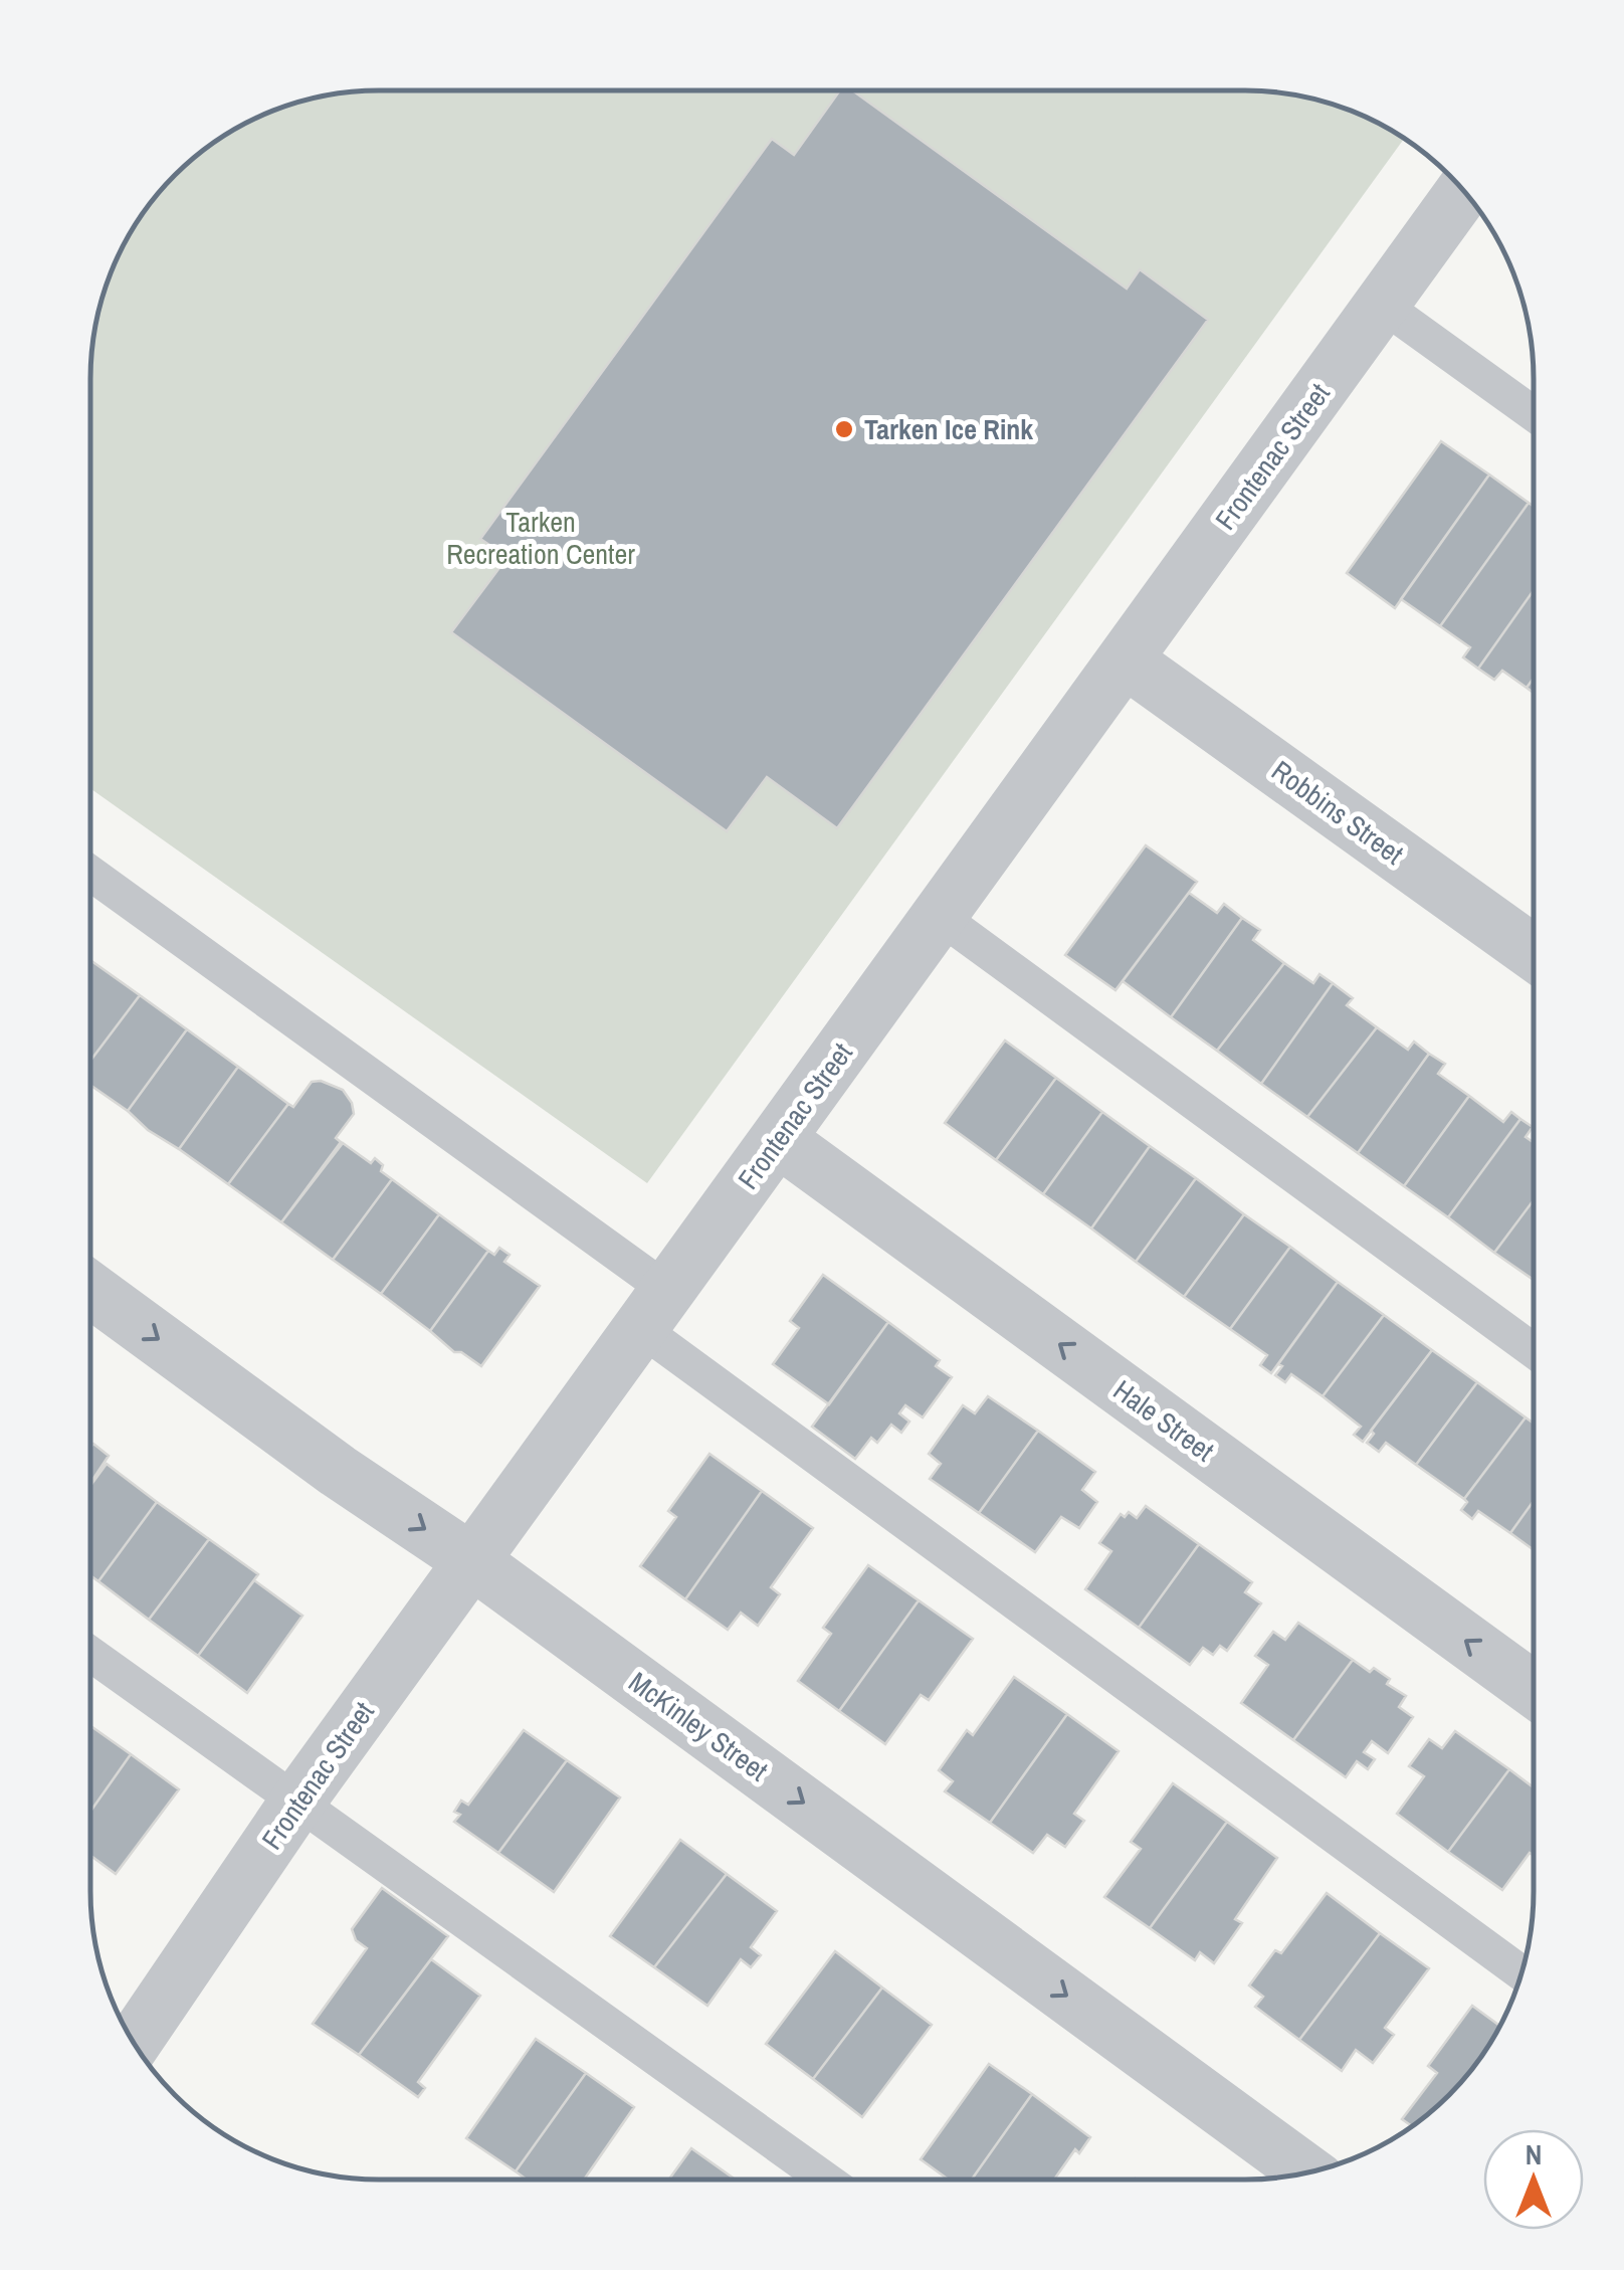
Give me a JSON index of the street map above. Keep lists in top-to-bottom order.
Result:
{
  "streets": {
    "street": [
      "Frontenac Street",
      "Robbins Street",
      "Hale Street",
      "McKinley Street"
    ]
  },
  "crossings": [
    ["Frontenac Street", "Robbins Street"],
    ["Frontenac Street", "Hale Street"],
    ["Frontenac Street", "McKinley Street"]
  ],
  "one_way": ["Hale Street", "McKinley Street"],
  "parks": ["Tarken Recreation Center"],
  "places": ["Tarken Ice Rink"],
  "north": "top"
}
